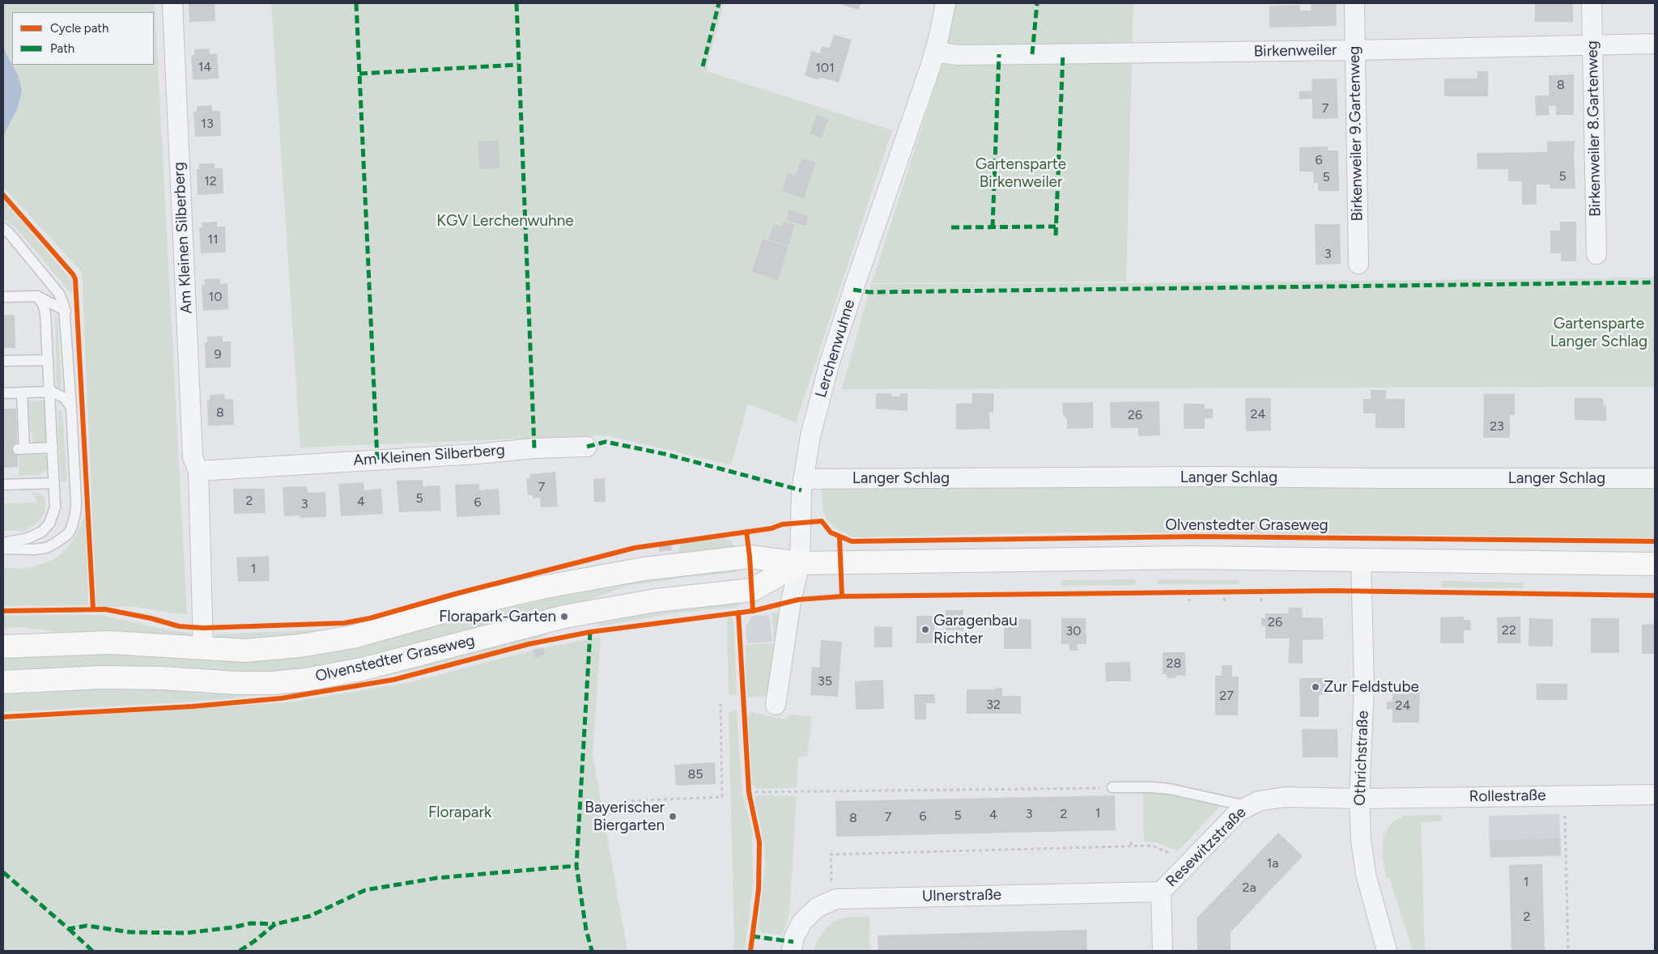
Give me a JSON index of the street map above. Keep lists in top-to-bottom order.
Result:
{
  "streets": {
    "main road": ["Olvenstedter Graseweg"],
    "street": [
      "Birkenweiler",
      "Birkenweiler 8.Gartenweg",
      "Birkenweiler 9.Gartenweg",
      "Am Kleinen Silberberg",
      "Lerchenwuhne",
      "Langer Schlag",
      "Othrichstraße",
      "Rollestraße",
      "Resewitzstraße",
      "Ulnerstraße"
    ]
  },
  "crossings": [
    ["Birkenweiler", "Birkenweiler 8.Gartenweg"],
    ["Birkenweiler", "Birkenweiler 9.Gartenweg"],
    ["Birkenweiler", "Lerchenwuhne"],
    ["Am Kleinen Silberberg", "Olvenstedter Graseweg"],
    ["Lerchenwuhne", "Langer Schlag"],
    ["Lerchenwuhne", "Olvenstedter Graseweg"],
    ["Olvenstedter Graseweg", "Othrichstraße"],
    ["Othrichstraße", "Rollestraße"],
    ["Othrichstraße", "Resewitzstraße"],
    ["Rollestraße", "Resewitzstraße"],
    ["Resewitzstraße", "Ulnerstraße"]
  ],
  "parks": [
    "Gartensparte Birkenweiler",
    "KGV Lerchenwuhne",
    "Gartensparte Langer Schlag",
    "Florapark"
  ],
  "places": [
    "Florapark-Garten",
    "Garagenbau Richter",
    "Zur Feldstube",
    "Bayerischer Biergarten"
  ],
  "house_numbers": [
    "14",
    "101",
    "8",
    "7",
    "13",
    "6",
    "5",
    "5",
    "12",
    "11",
    "3",
    "10",
    "9",
    "8",
    "24",
    "26",
    "23",
    "7",
    "5",
    "2",
    "4",
    "6",
    "3",
    "1",
    "26",
    "22",
    "30",
    "28",
    "35",
    "27",
    "32",
    "24",
    "85",
    "1",
    "3",
    "2",
    "4",
    "5",
    "6",
    "7",
    "8",
    "1a",
    "1",
    "2a",
    "2"
  ],
  "legend": ["Cycle path", "Path"]
}
